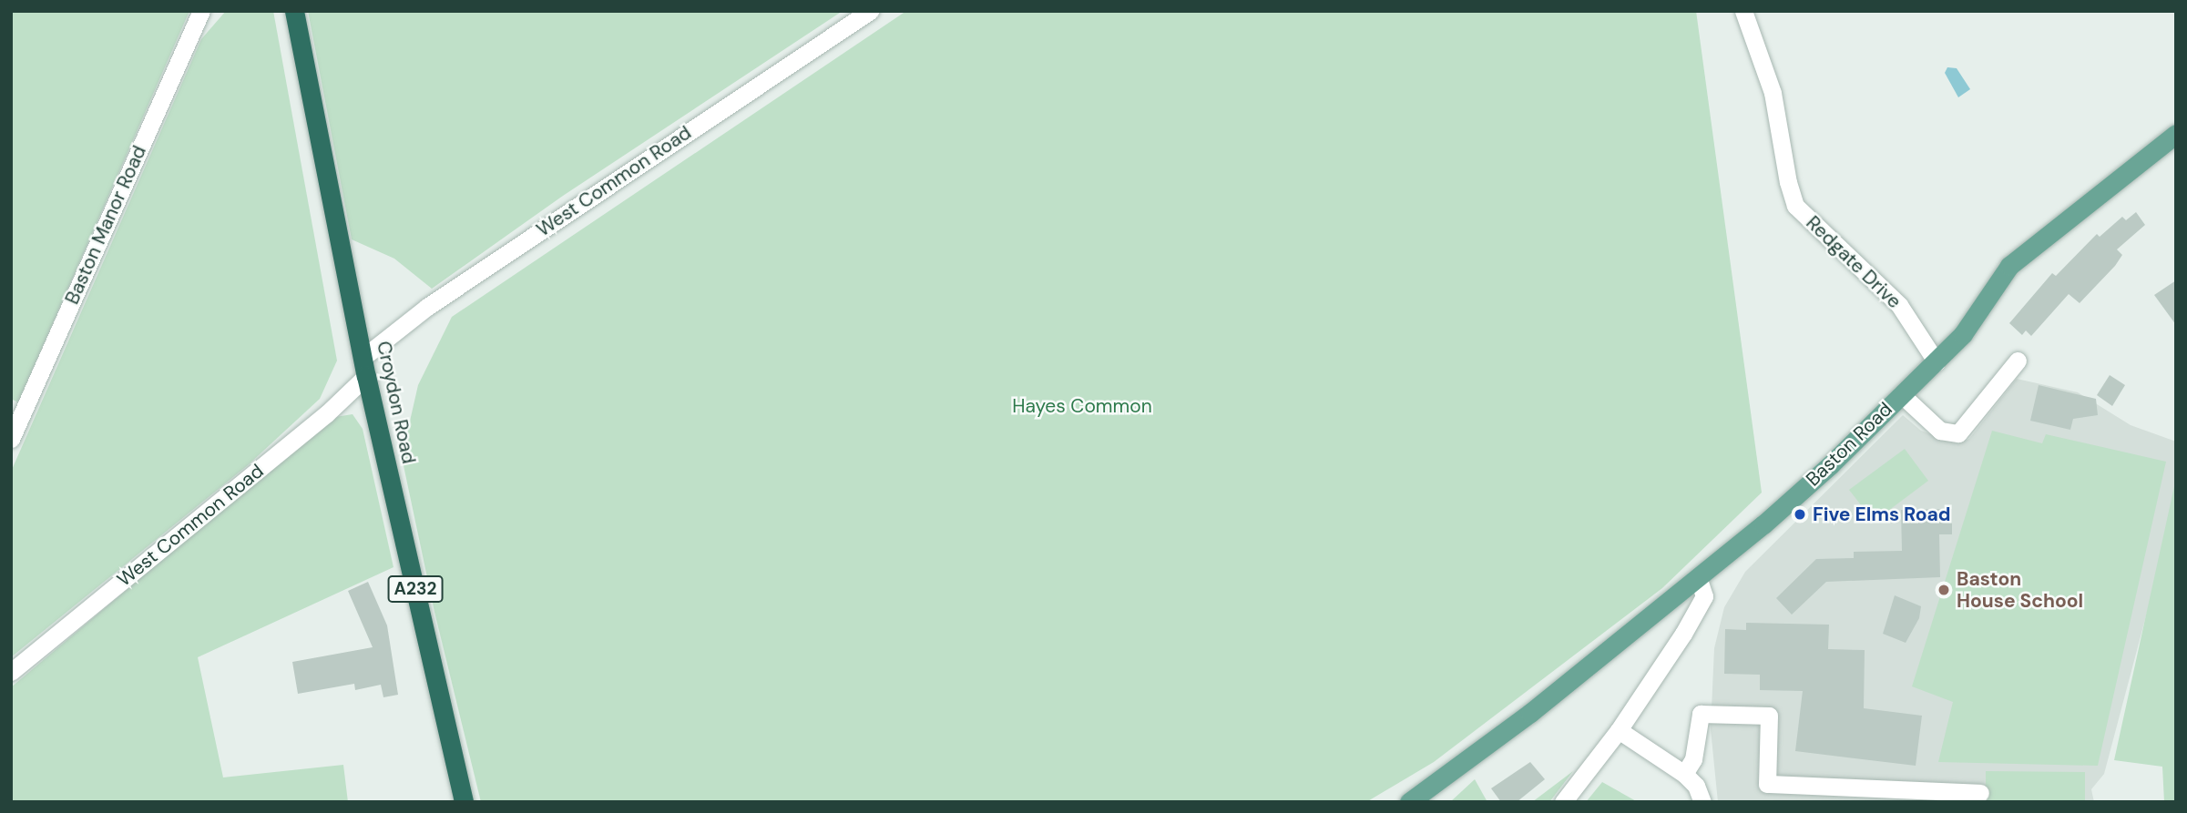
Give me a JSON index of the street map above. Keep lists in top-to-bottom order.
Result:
{
  "streets": {
    "highway": ["Croydon Road", "A232"],
    "main road": ["Baston Road"],
    "street": ["West Common Road", "Baston Manor Road", "Redgate Drive"]
  },
  "crossings": [
    ["West Common Road", "Croydon Road"],
    ["Redgate Drive", "Baston Road"]
  ],
  "parks": ["Hayes Common"],
  "places": ["Five Elms Road", "Baston House School"]
}
